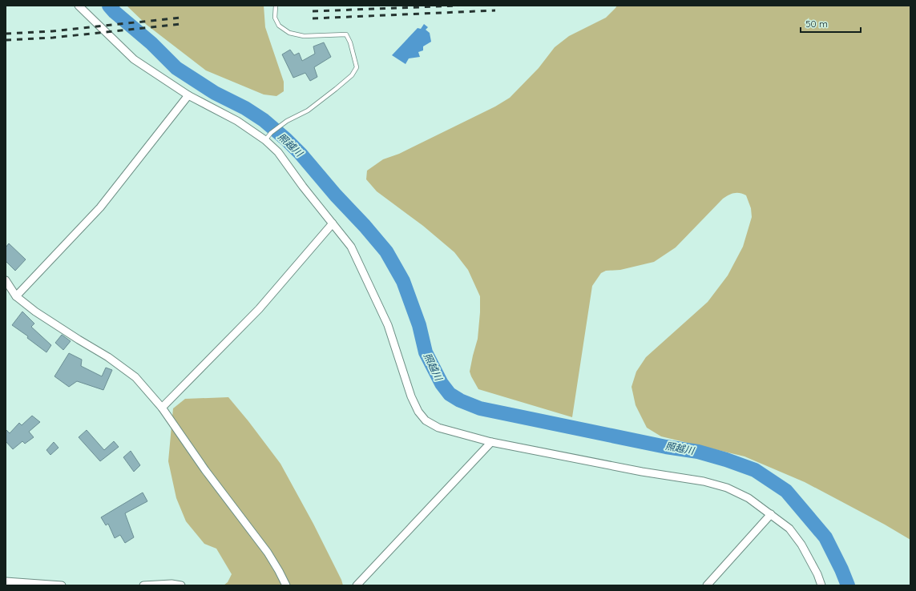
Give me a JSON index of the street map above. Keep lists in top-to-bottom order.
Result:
{
  "water": ["照越川"],
  "scale_bar": "50 m"
}
